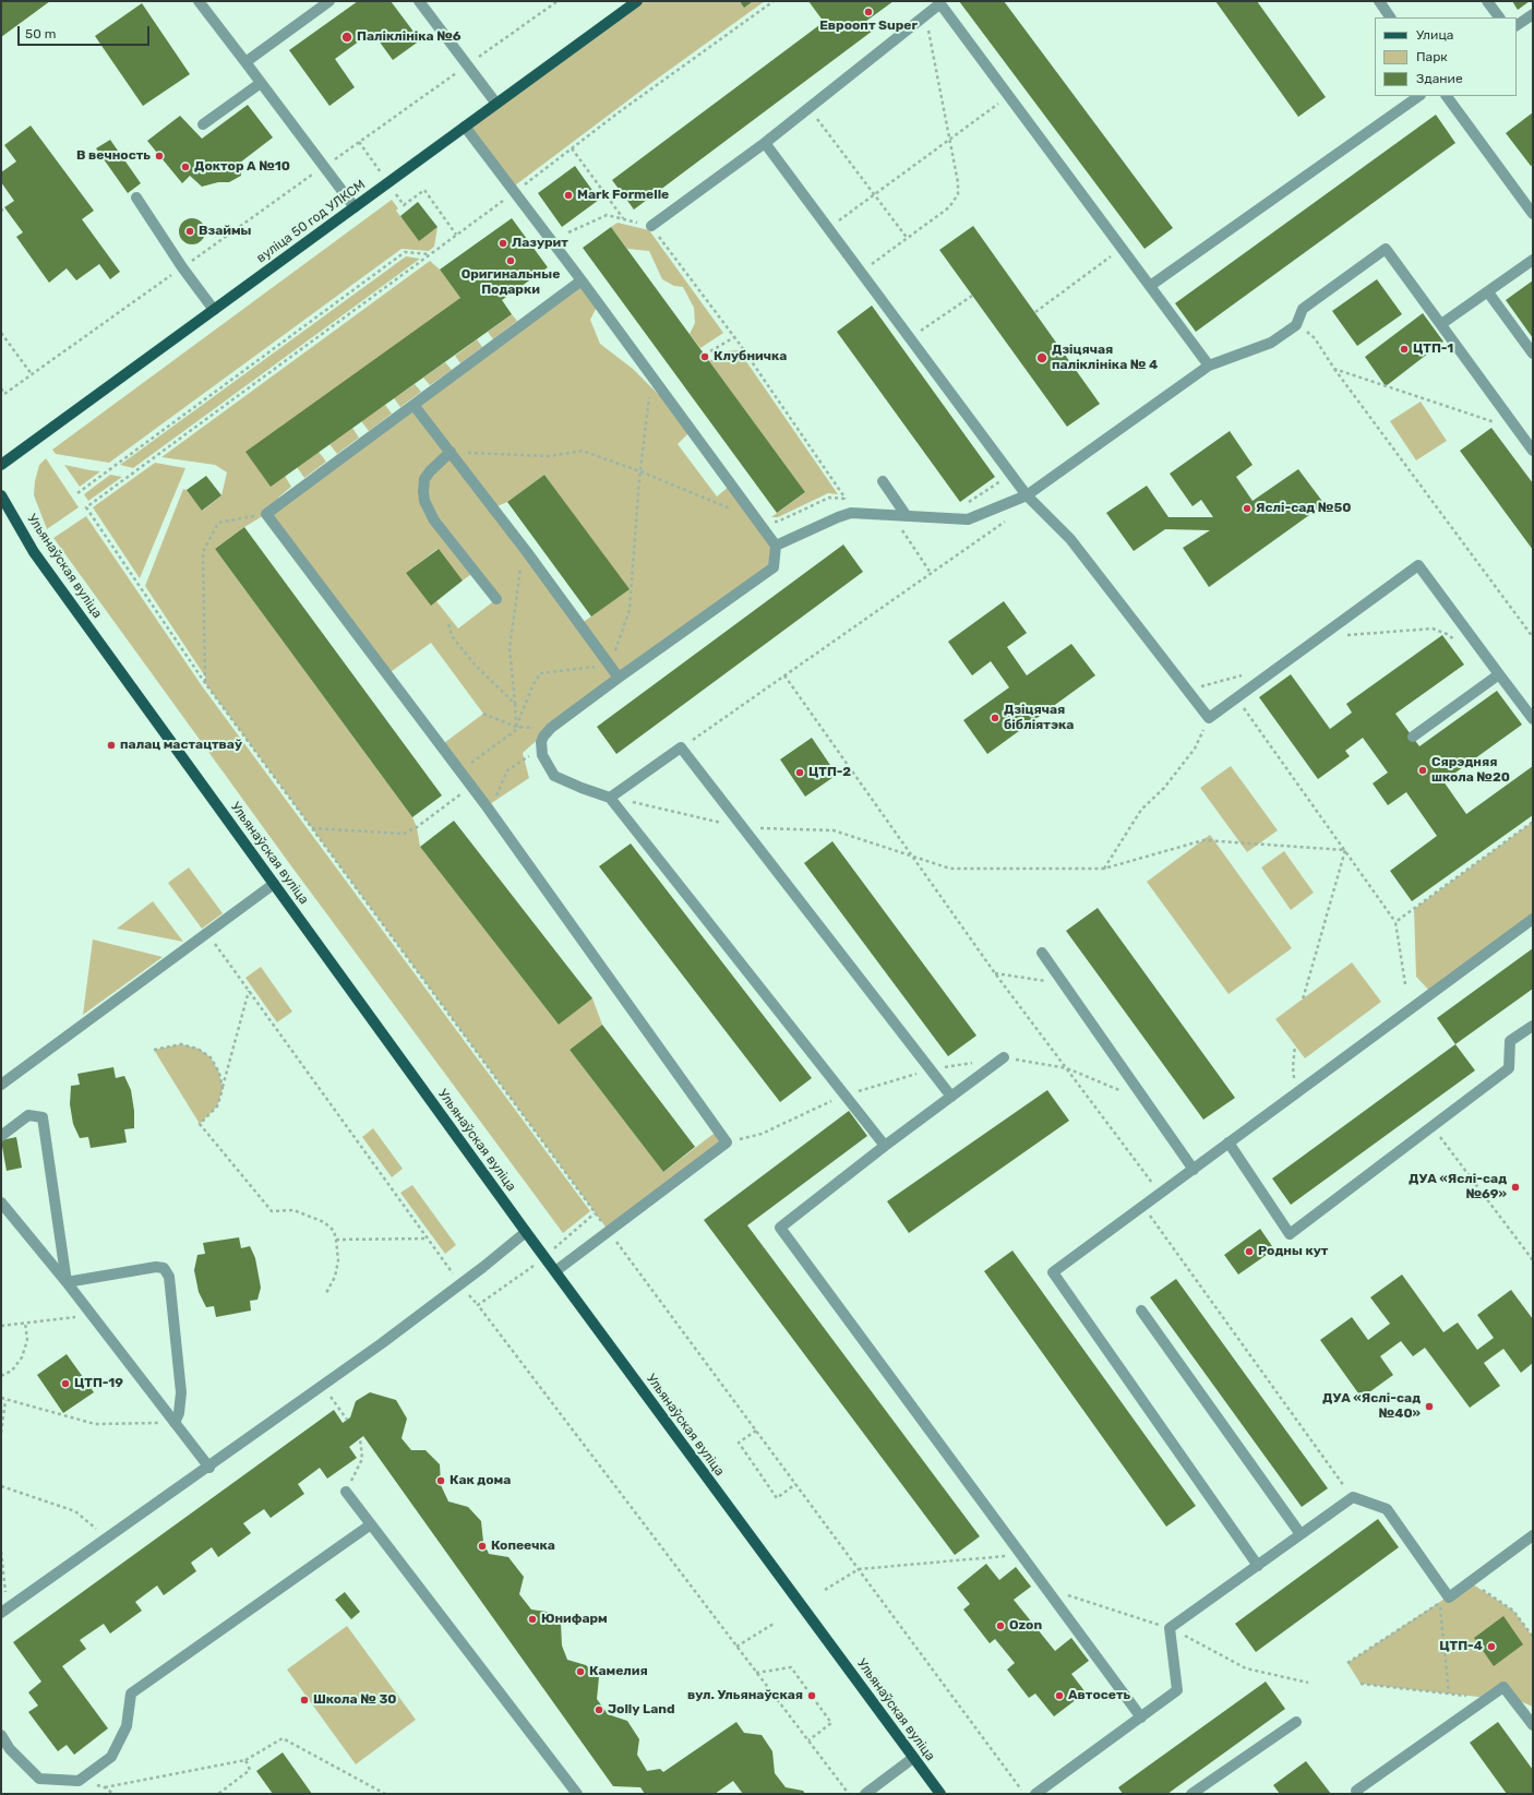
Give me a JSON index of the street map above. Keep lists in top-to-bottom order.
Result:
{
  "streets": {
    "main road": ["вуліца 50 год УЛКСМ", "Ульянаўская вуліца"]
  },
  "places": [
    "Евроопт Super",
    "Паліклініка №6",
    "В вечность",
    "Доктор А №10",
    "Mark Formelle",
    "Взаймы",
    "Лазурит",
    "Оригинальные Подарки",
    "ЦТП-1",
    "Клубничка",
    "Дзіцячая паліклініка № 4",
    "Яслі-сад №50",
    "Дзіцячая бібліятэка",
    "палац мастацтваў",
    "Сярэдняя школа №20",
    "ЦТП-2",
    "ДУА «Яслі-сад №69»",
    "Родны кут",
    "ЦТП-19",
    "ДУА «Яслі-сад №40»",
    "Как дома",
    "Копеечка",
    "Юнифарм",
    "Ozon",
    "ЦТП-4",
    "Камелия",
    "вул. Ульянаўская",
    "Автосеть",
    "Школа № 30",
    "Jolly Land"
  ],
  "legend": ["Улица", "Парк", "Здание"],
  "scale_bar": "50 m"
}
